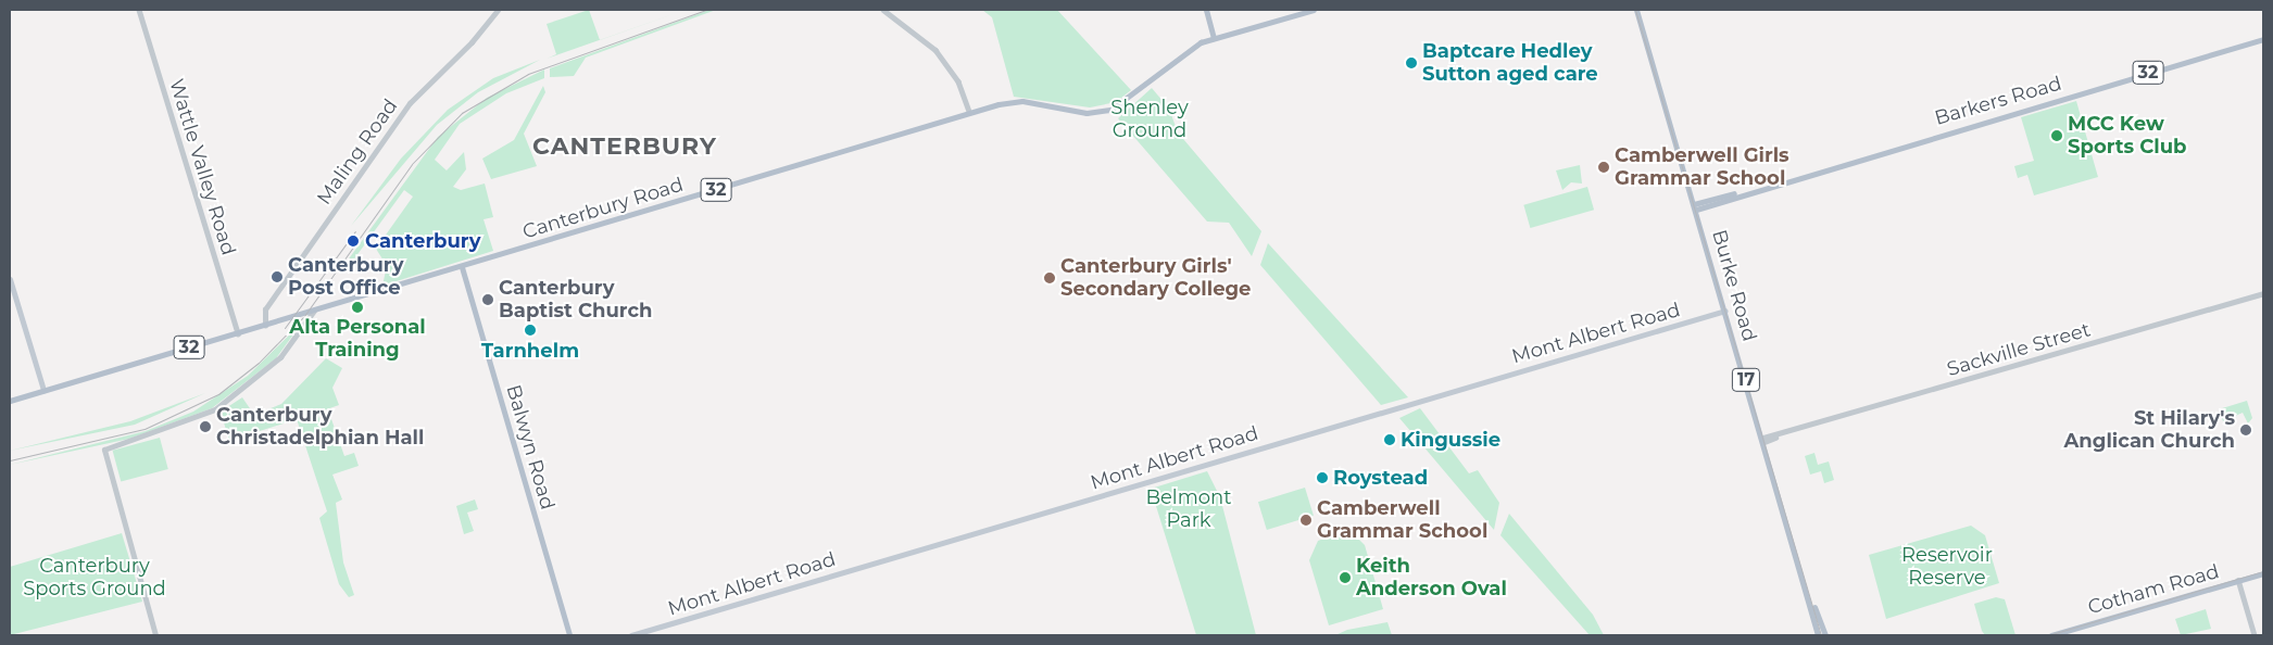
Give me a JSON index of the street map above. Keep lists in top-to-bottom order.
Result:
{
  "streets": {
    "main road": [
      "32",
      "Barkers Road",
      "Canterbury Road",
      "Burke Road",
      "Mont Albert Road",
      "17",
      "Balwyn Road",
      "Cotham Road"
    ],
    "street": ["Maling Road", "Wattle Valley Road", "Sackville Street"]
  },
  "crossings": [
    ["Barkers Road", "Burke Road"],
    ["Maling Road", "Canterbury Road"],
    ["Wattle Valley Road", "Canterbury Road"],
    ["Canterbury Road", "Balwyn Road"],
    ["Burke Road", "Mont Albert Road"],
    ["Burke Road", "Sackville Street"]
  ],
  "districts": ["CANTERBURY"],
  "parks": [
    "Shenley Ground",
    "Belmont Park",
    "Reservoir Reserve",
    "Canterbury Sports Ground"
  ],
  "places": [
    "Baptcare Hedley Sutton aged care",
    "MCC Kew Sports Club",
    "Camberwell Girls Grammar School",
    "Canterbury",
    "Canterbury Post Office",
    "Canterbury Girls' Secondary College",
    "Canterbury Baptist Church",
    "Alta Personal Training",
    "Tarnhelm",
    "Canterbury Christadelphian Hall",
    "St Hilary's Anglican Church",
    "Kingussie",
    "Roystead",
    "Camberwell Grammar School",
    "Keith Anderson Oval"
  ]
}
